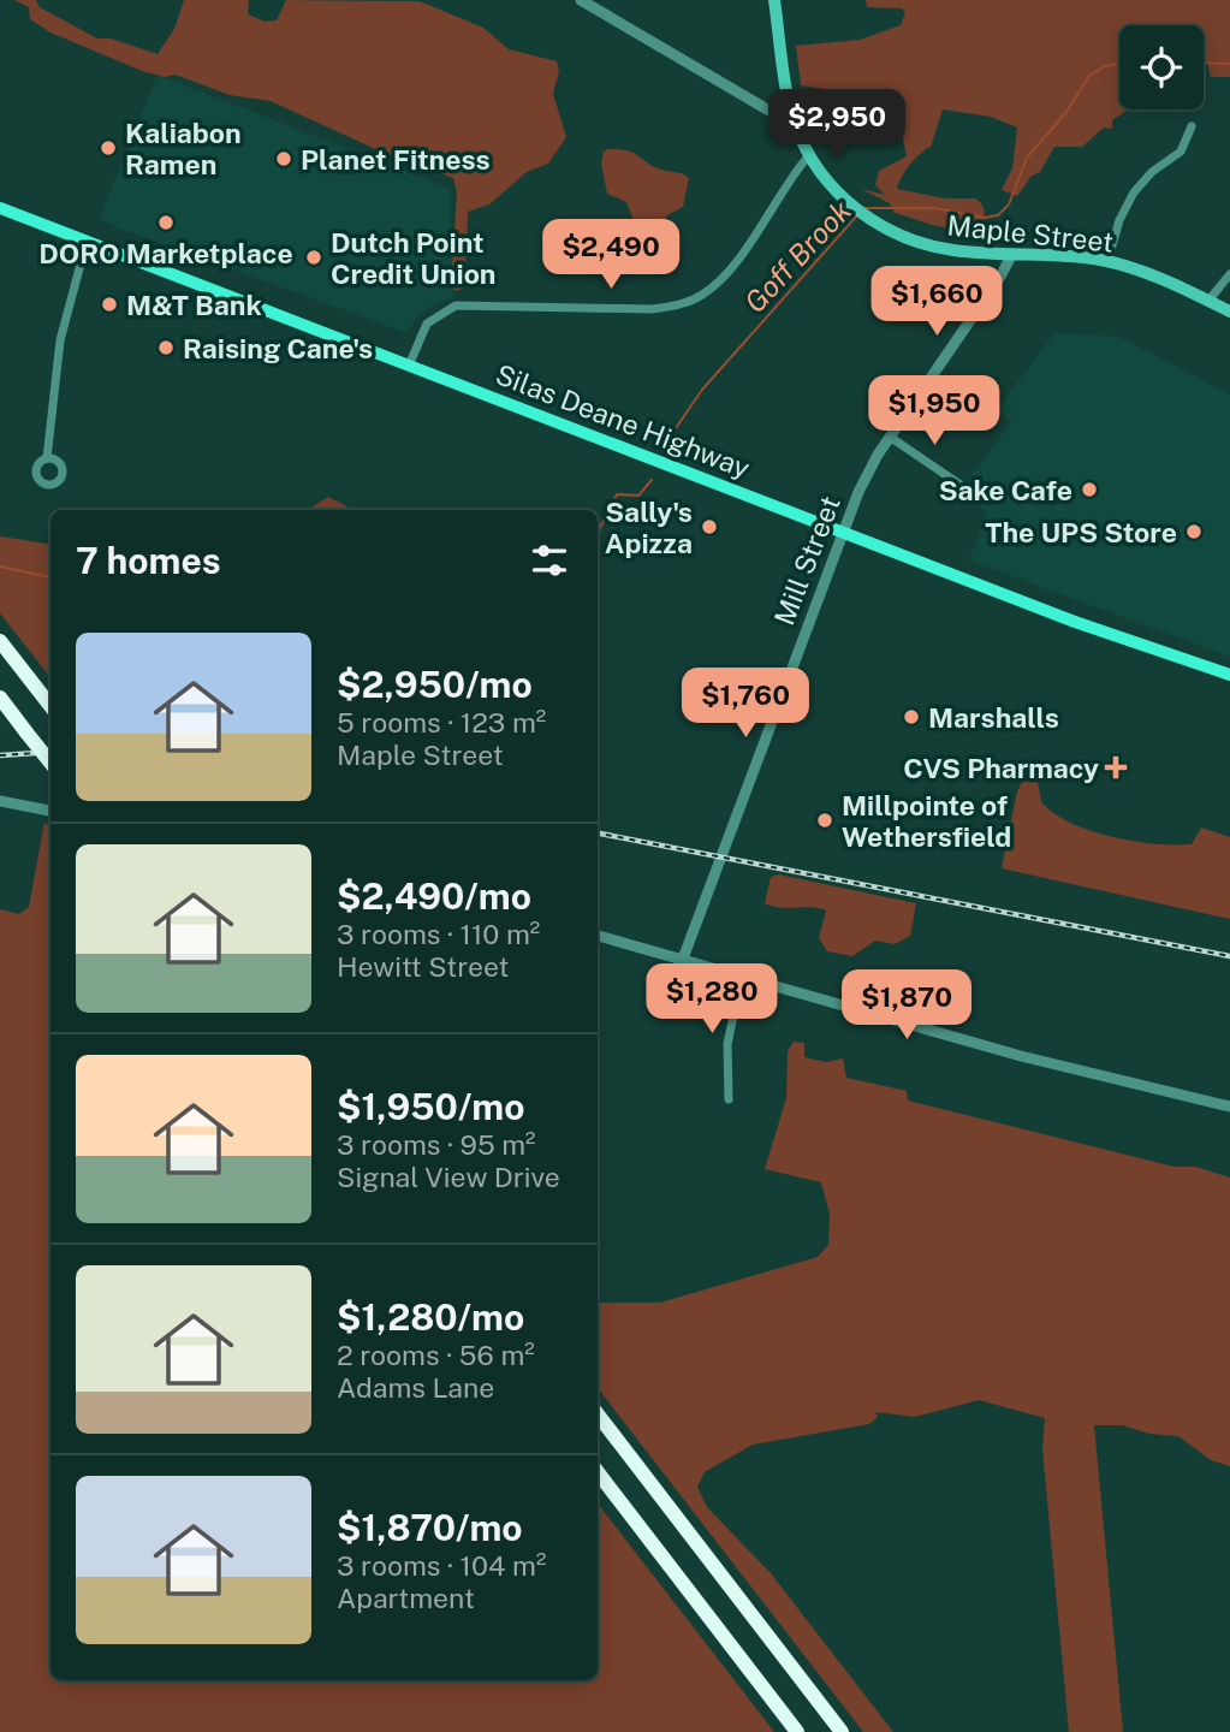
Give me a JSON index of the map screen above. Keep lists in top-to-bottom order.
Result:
{
  "streets": {
    "main road": ["Maple Street", "Silas Deane Highway"],
    "street": ["Mill Street"]
  },
  "crossings": [
    ["Maple Street", "Mill Street"],
    ["Silas Deane Highway", "Mill Street"]
  ],
  "water": ["Goff Brook"],
  "places": {
    "other": [
      "Kaliabon Ramen",
      "Planet Fitness",
      "DORO Marketplace",
      "Dutch Point Credit Union",
      "M&T Bank",
      "Raising Cane's",
      "Sake Cafe",
      "Sally's Apizza",
      "The UPS Store",
      "Marshalls",
      "Millpointe of Wethersfield"
    ],
    "health": ["CVS Pharmacy"]
  },
  "page": {
    "price": [
      "$2,950",
      "$2,490",
      "$1,660",
      "$1,950",
      "$1,760",
      "$1,280",
      "$1,870"
    ],
    "heading": "7 homes",
    "list": [
      {
        "name": "$2,950/mo",
        "note": "5 rooms · 123 m² · Maple Street"
      },
      {
        "name": "$2,490/mo",
        "note": "3 rooms · 110 m² · Hewitt Street"
      },
      {
        "name": "$1,950/mo",
        "note": "3 rooms · 95 m² · Signal View Drive"
      },
      {
        "name": "$1,280/mo",
        "note": "2 rooms · 56 m² · Adams Lane"
      },
      {
        "name": "$1,870/mo",
        "note": "3 rooms · 104 m² · Apartment"
      }
    ]
  }
}
